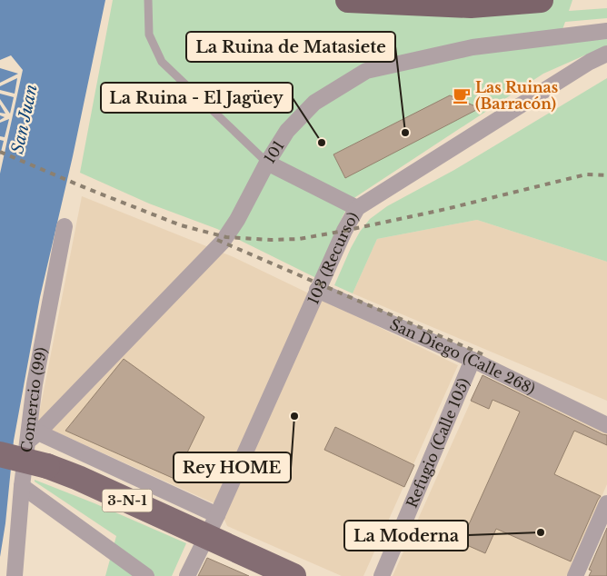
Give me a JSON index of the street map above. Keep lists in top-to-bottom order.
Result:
{
  "streets": {
    "main road": ["3-N-1"],
    "street": [
      "101",
      "103 (Recurso)",
      "San Diego (Calle 268)",
      "Comercio (99)",
      "Refugio (Calle 105)"
    ]
  },
  "crossings": [
    ["101", "Comercio (99)"],
    ["103 (Recurso)", "San Diego (Calle 268)"],
    ["103 (Recurso)", "3-N-1"],
    ["San Diego (Calle 268)", "Refugio (Calle 105)"]
  ],
  "water": ["San Juan"],
  "places": {
    "cafe": ["Las Ruinas (Barracón)"],
    "other": [
      "La Ruina de Matasiete",
      "La Ruina - El Jagüey",
      "Rey HOME",
      "La Moderna"
    ]
  }
}
